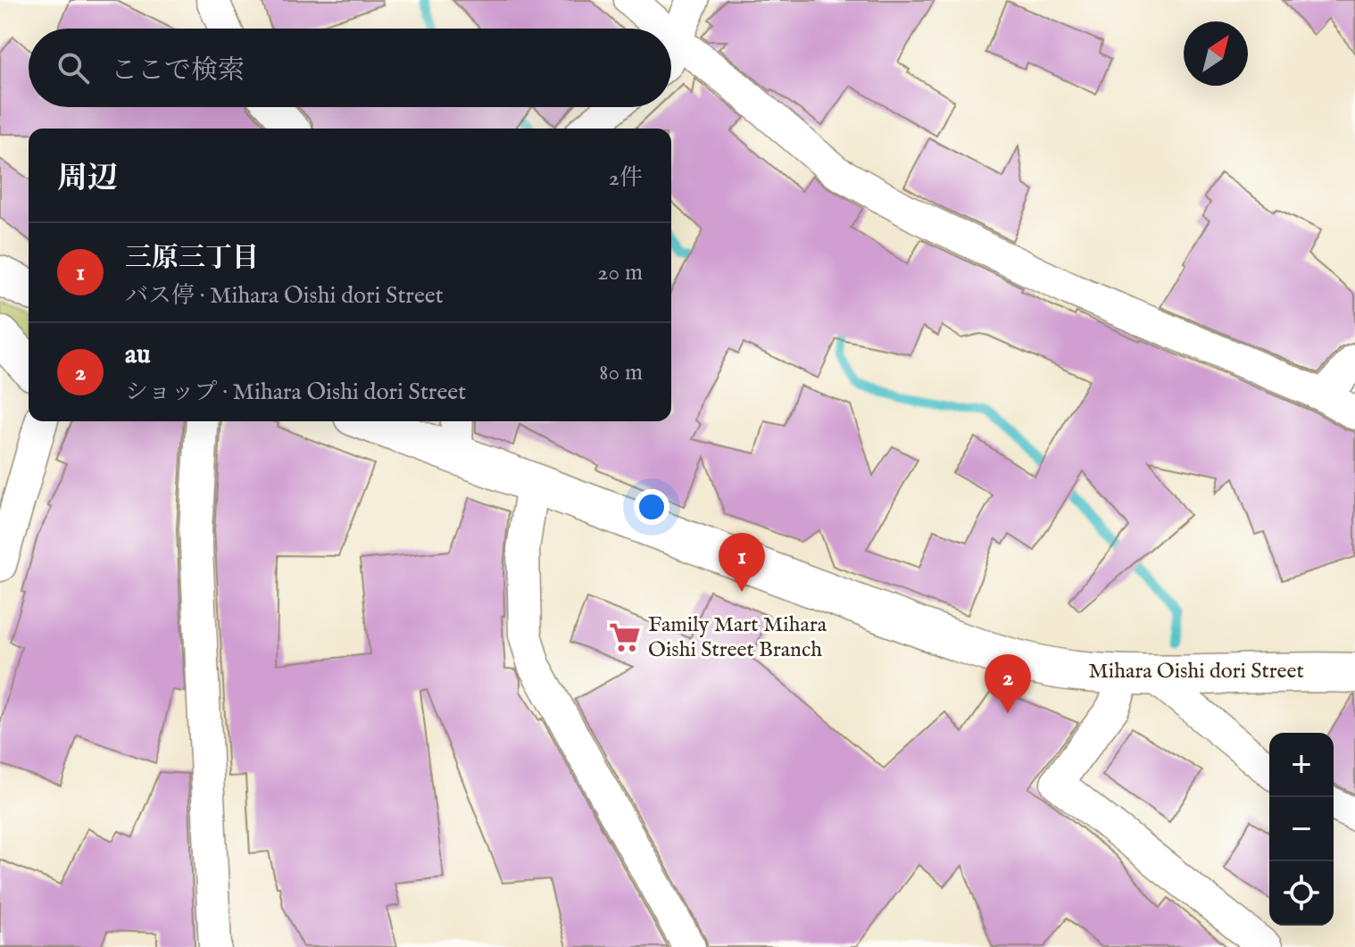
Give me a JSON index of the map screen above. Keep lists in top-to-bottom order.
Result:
{
  "streets": {
    "street": ["Mihara Oishi dori Street"]
  },
  "places": {
    "supermarket": ["Family Mart Mihara Oishi Street Branch"]
  },
  "north": "top right",
  "page": {
    "search": "ここで検索",
    "heading": ["周辺", "2件"],
    "list": [
      {
        "mark": "1",
        "name": "三原三丁目",
        "note": "バス停 · Mihara Oishi dori Street",
        "value": "20 m"
      },
      {
        "mark": "2",
        "name": "au",
        "note": "ショップ · Mihara Oishi dori Street",
        "value": "80 m"
      }
    ],
    "pins": ["1", "2"],
    "map_buttons": ["+", "−"]
  }
}
